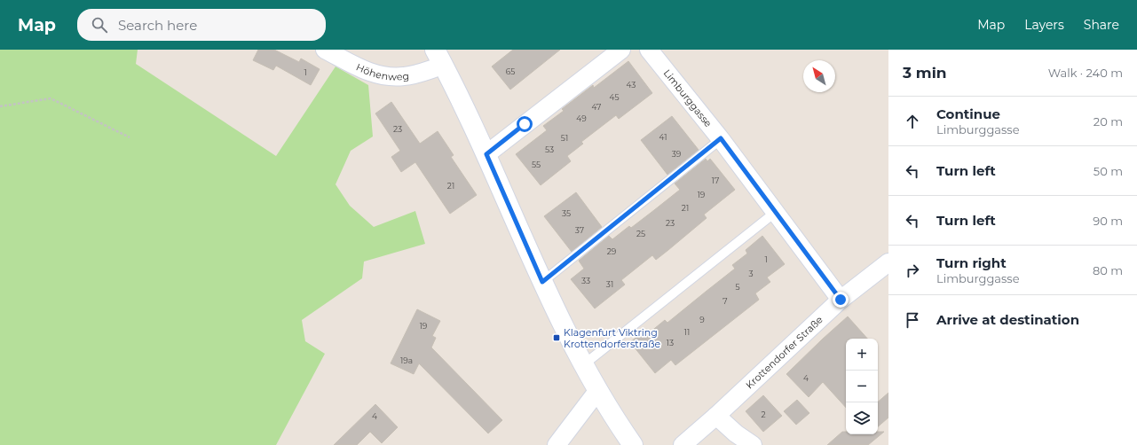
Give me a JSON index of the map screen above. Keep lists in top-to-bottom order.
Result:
{
  "streets": {
    "street": ["Höhenweg", "Limburggasse", "Krottendorfer Straße"]
  },
  "crossings": [
    ["Limburggasse", "Krottendorfer Straße"]
  ],
  "places": {
    "transit": ["Klagenfurt Viktring Krottendorferstraße"]
  },
  "house_numbers": [
    "65",
    "1",
    "43",
    "45",
    "47",
    "49",
    "23",
    "41",
    "51",
    "53",
    "39",
    "55",
    "17",
    "21",
    "19",
    "21",
    "35",
    "23",
    "37",
    "25",
    "29",
    "1",
    "3",
    "33",
    "31",
    "5",
    "7",
    "9",
    "19",
    "11",
    "13",
    "19a",
    "4",
    "2",
    "4"
  ],
  "north": "top left",
  "page": {
    "header": "Map",
    "search": "Search here",
    "nav": ["Map", "Layers", "Share"],
    "heading": ["3 min", "Walk · 240 m"],
    "list": [
      ["Continue", "Limburggasse", "20 m"],
      ["Turn left", "50 m"],
      ["Turn left", "90 m"],
      ["Turn right", "Limburggasse", "80 m"],
      "Arrive at destination"
    ],
    "map_buttons": ["+", "−"]
  }
}
